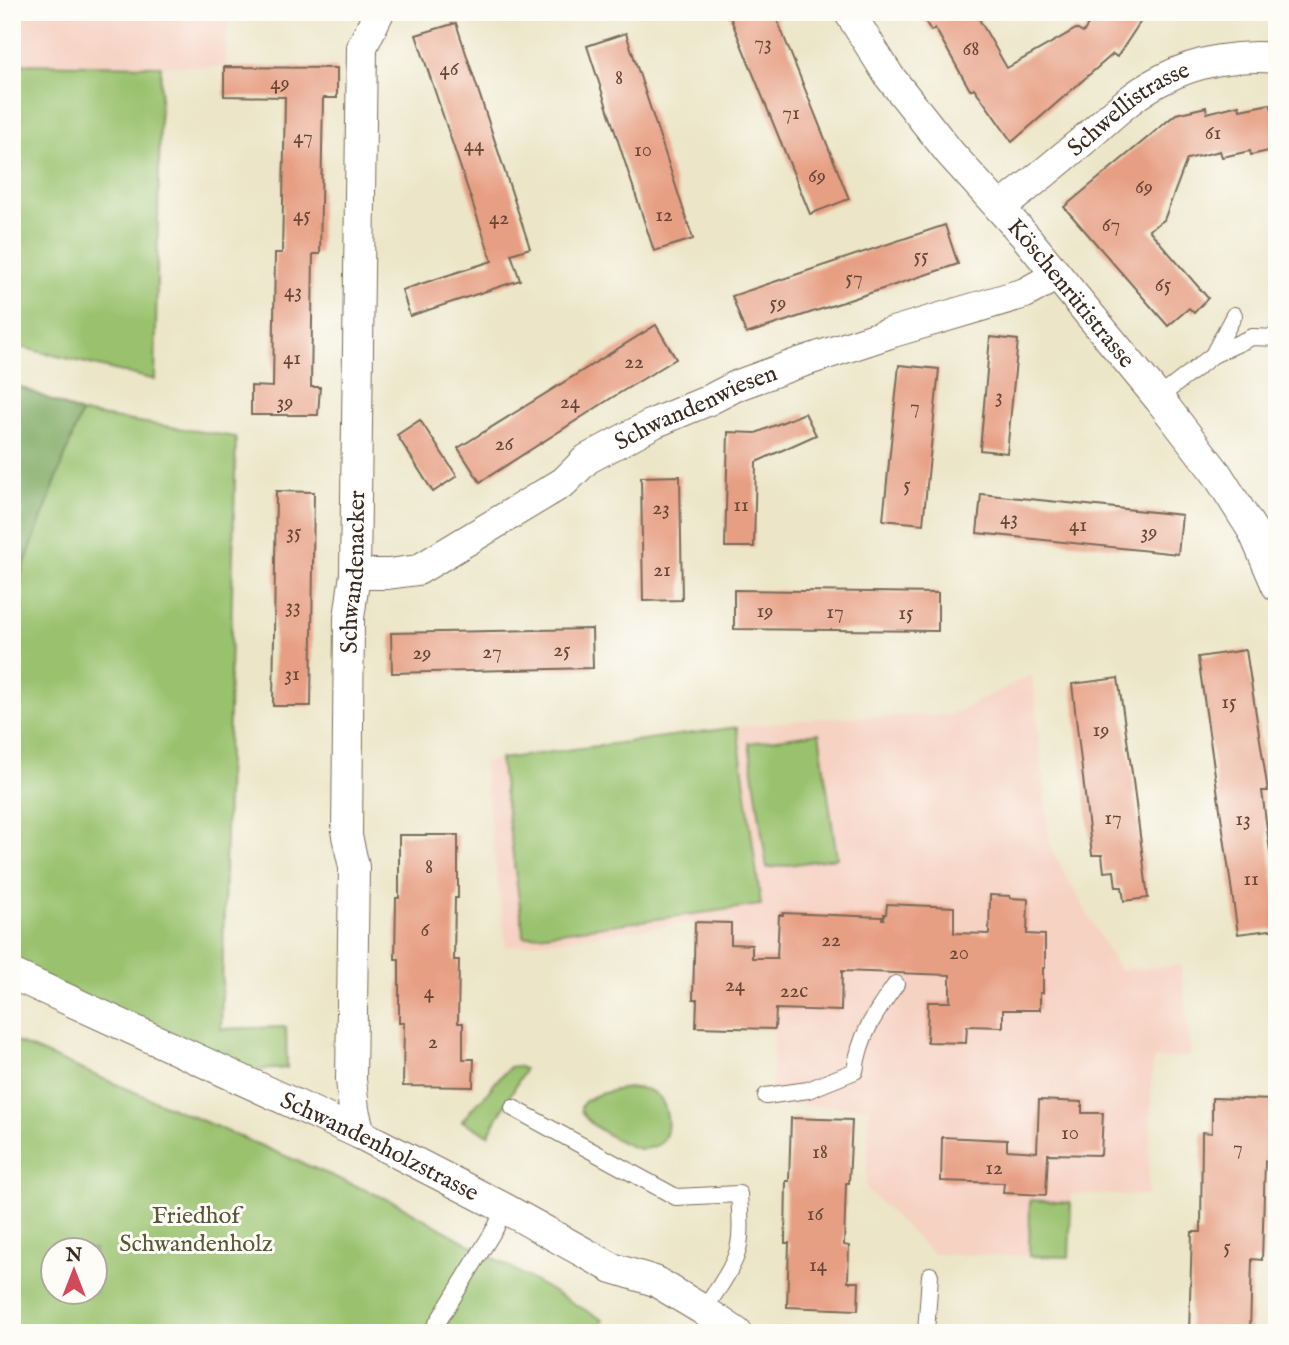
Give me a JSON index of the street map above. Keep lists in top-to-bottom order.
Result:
{
  "streets": {
    "street": [
      "Schwellistrasse",
      "Köschenrütistrasse",
      "Schwandenwiesen",
      "Schwandenacker",
      "Schwandenholzstrasse"
    ]
  },
  "crossings": [
    ["Schwellistrasse", "Köschenrütistrasse"],
    ["Köschenrütistrasse", "Schwandenwiesen"],
    ["Schwandenwiesen", "Schwandenacker"],
    ["Schwandenacker", "Schwandenholzstrasse"]
  ],
  "parks": ["Friedhof Schwandenholz"],
  "house_numbers": [
    "73",
    "68",
    "46",
    "8",
    "49",
    "71",
    "61",
    "47",
    "44",
    "10",
    "69",
    "69",
    "45",
    "12",
    "42",
    "67",
    "55",
    "57",
    "65",
    "43",
    "59",
    "41",
    "22",
    "3",
    "39",
    "24",
    "7",
    "26",
    "5",
    "11",
    "23",
    "43",
    "41",
    "35",
    "39",
    "21",
    "33",
    "19",
    "17",
    "15",
    "25",
    "27",
    "29",
    "31",
    "15",
    "19",
    "17",
    "13",
    "8",
    "11",
    "6",
    "22",
    "20",
    "24",
    "22c",
    "4",
    "2",
    "10",
    "7",
    "18",
    "12",
    "16",
    "5",
    "14"
  ],
  "north": "top"
}
